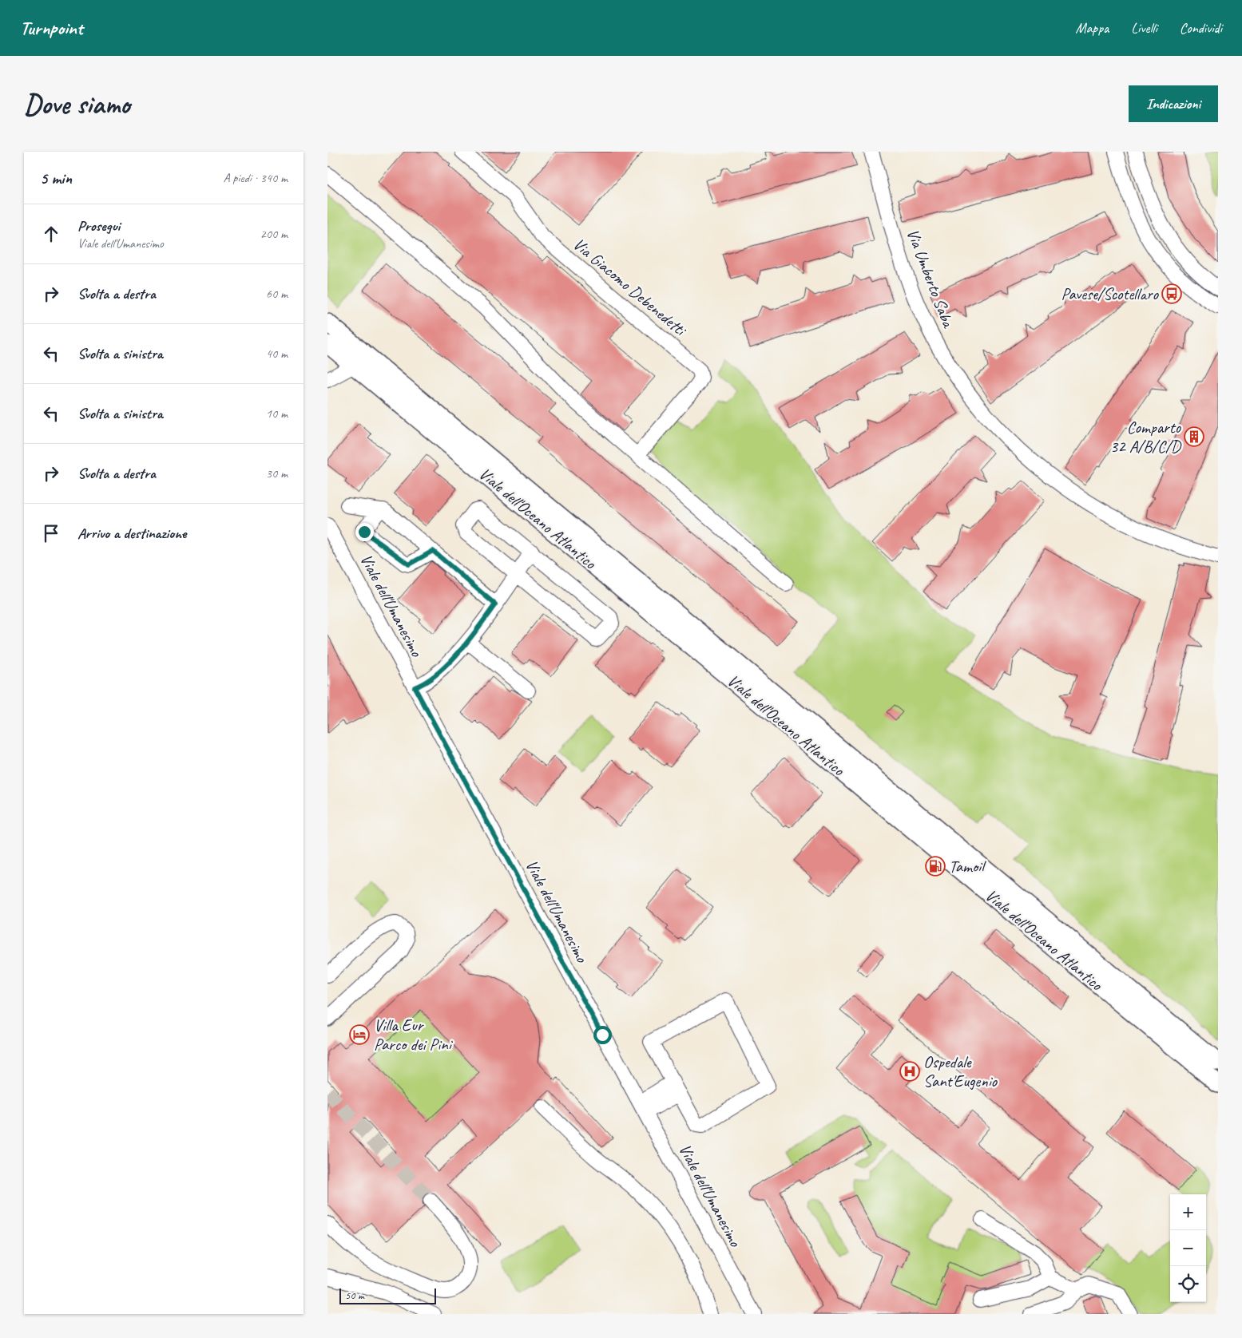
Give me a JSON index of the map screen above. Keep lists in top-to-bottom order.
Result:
{
  "streets": {
    "main road": ["Viale dell'Oceano Atlantico"],
    "street": ["Via Umberto Saba", "Via Giacomo Debenedetti", "Viale dell'Umanesimo"]
  },
  "places": {
    "bus stop": ["Pavese/Scotellaro"],
    "building": ["Comparto 32 A/B/C/D"],
    "fuel station": ["Tamoil"],
    "hotel": ["Villa Eur Parco dei Pini"],
    "hospital": ["Ospedale Sant'Eugenio"]
  },
  "scale_bar": "50 m",
  "page": {
    "header": "Turnpoint",
    "nav": ["Mappa", "Livelli", "Condividi"],
    "buttons": "Indicazioni",
    "title": "Dove siamo",
    "heading": ["5 min", "A piedi · 340 m"],
    "list": [
      ["Prosegui", "Viale dell'Umanesimo", "200 m"],
      ["Svolta a destra", "60 m"],
      ["Svolta a sinistra", "40 m"],
      ["Svolta a sinistra", "10 m"],
      ["Svolta a destra", "30 m"],
      "Arrivo a destinazione"
    ],
    "map_buttons": ["+", "−"],
    "scale": "50 m"
  }
}
